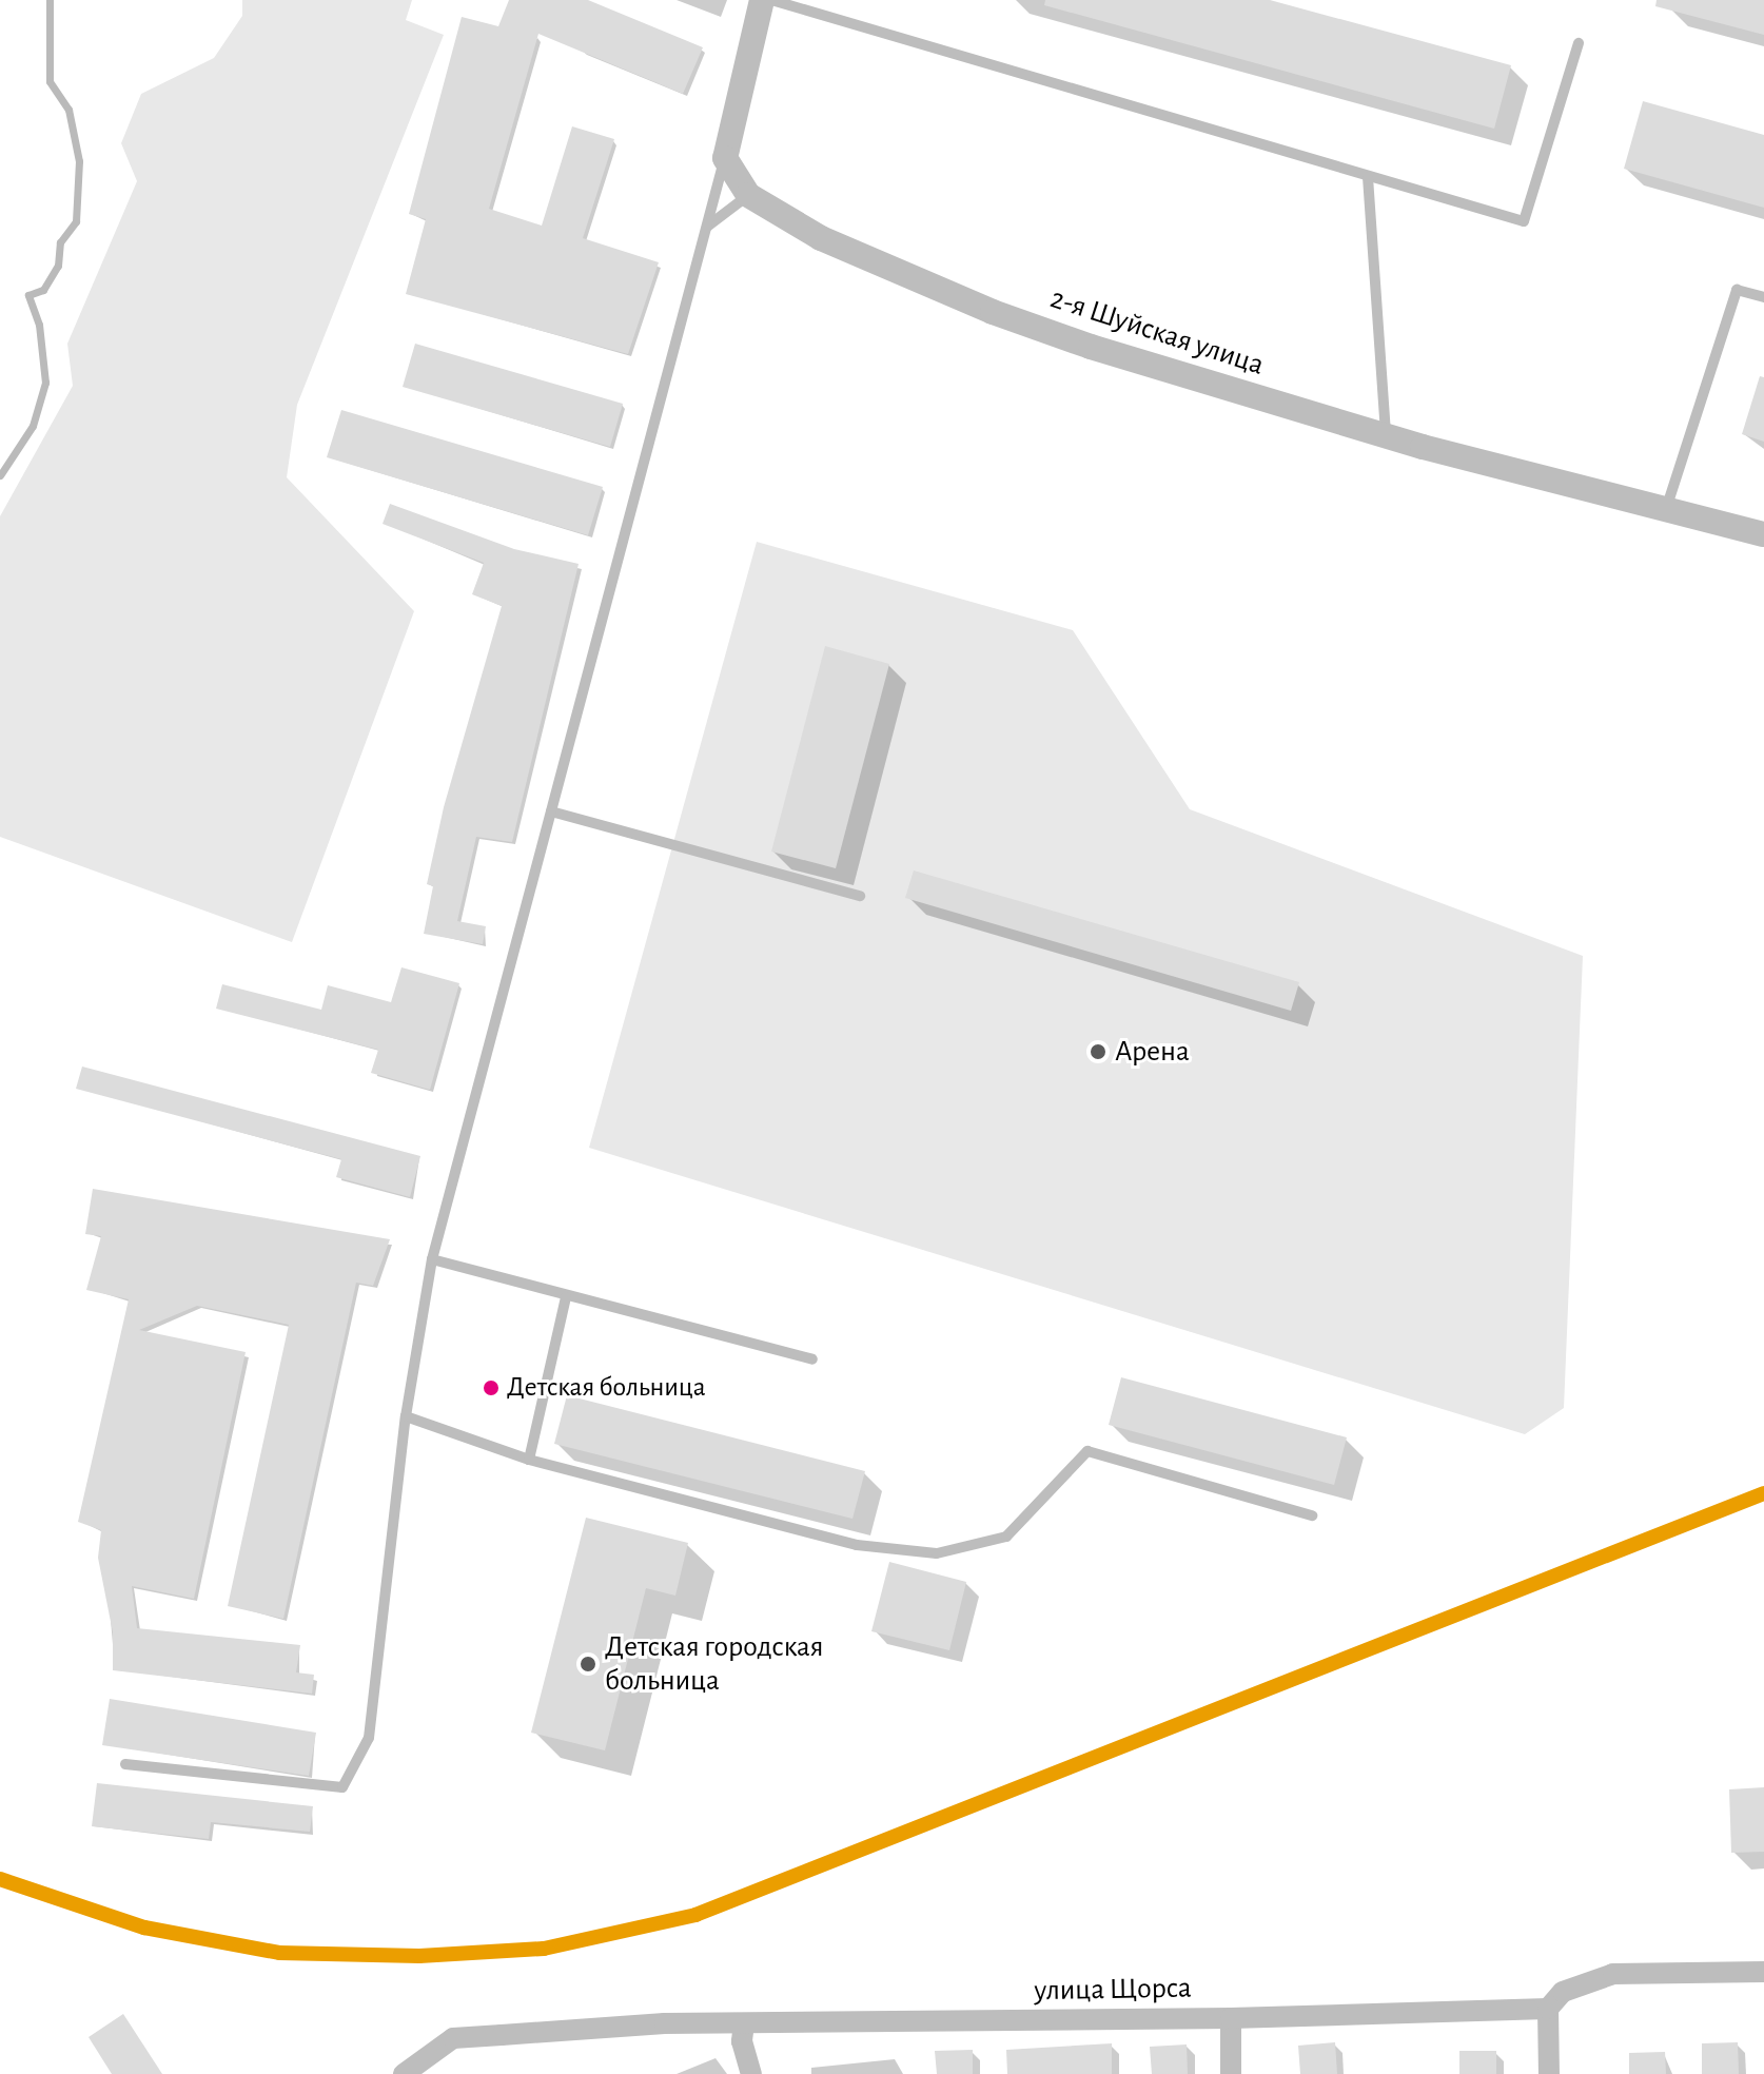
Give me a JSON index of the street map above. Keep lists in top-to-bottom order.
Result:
{
  "streets": {
    "street": ["2-я Шуйская улица", "улица Щорса"]
  },
  "places": ["Арена", "Детская больница", "Детская городская больница"]
}
